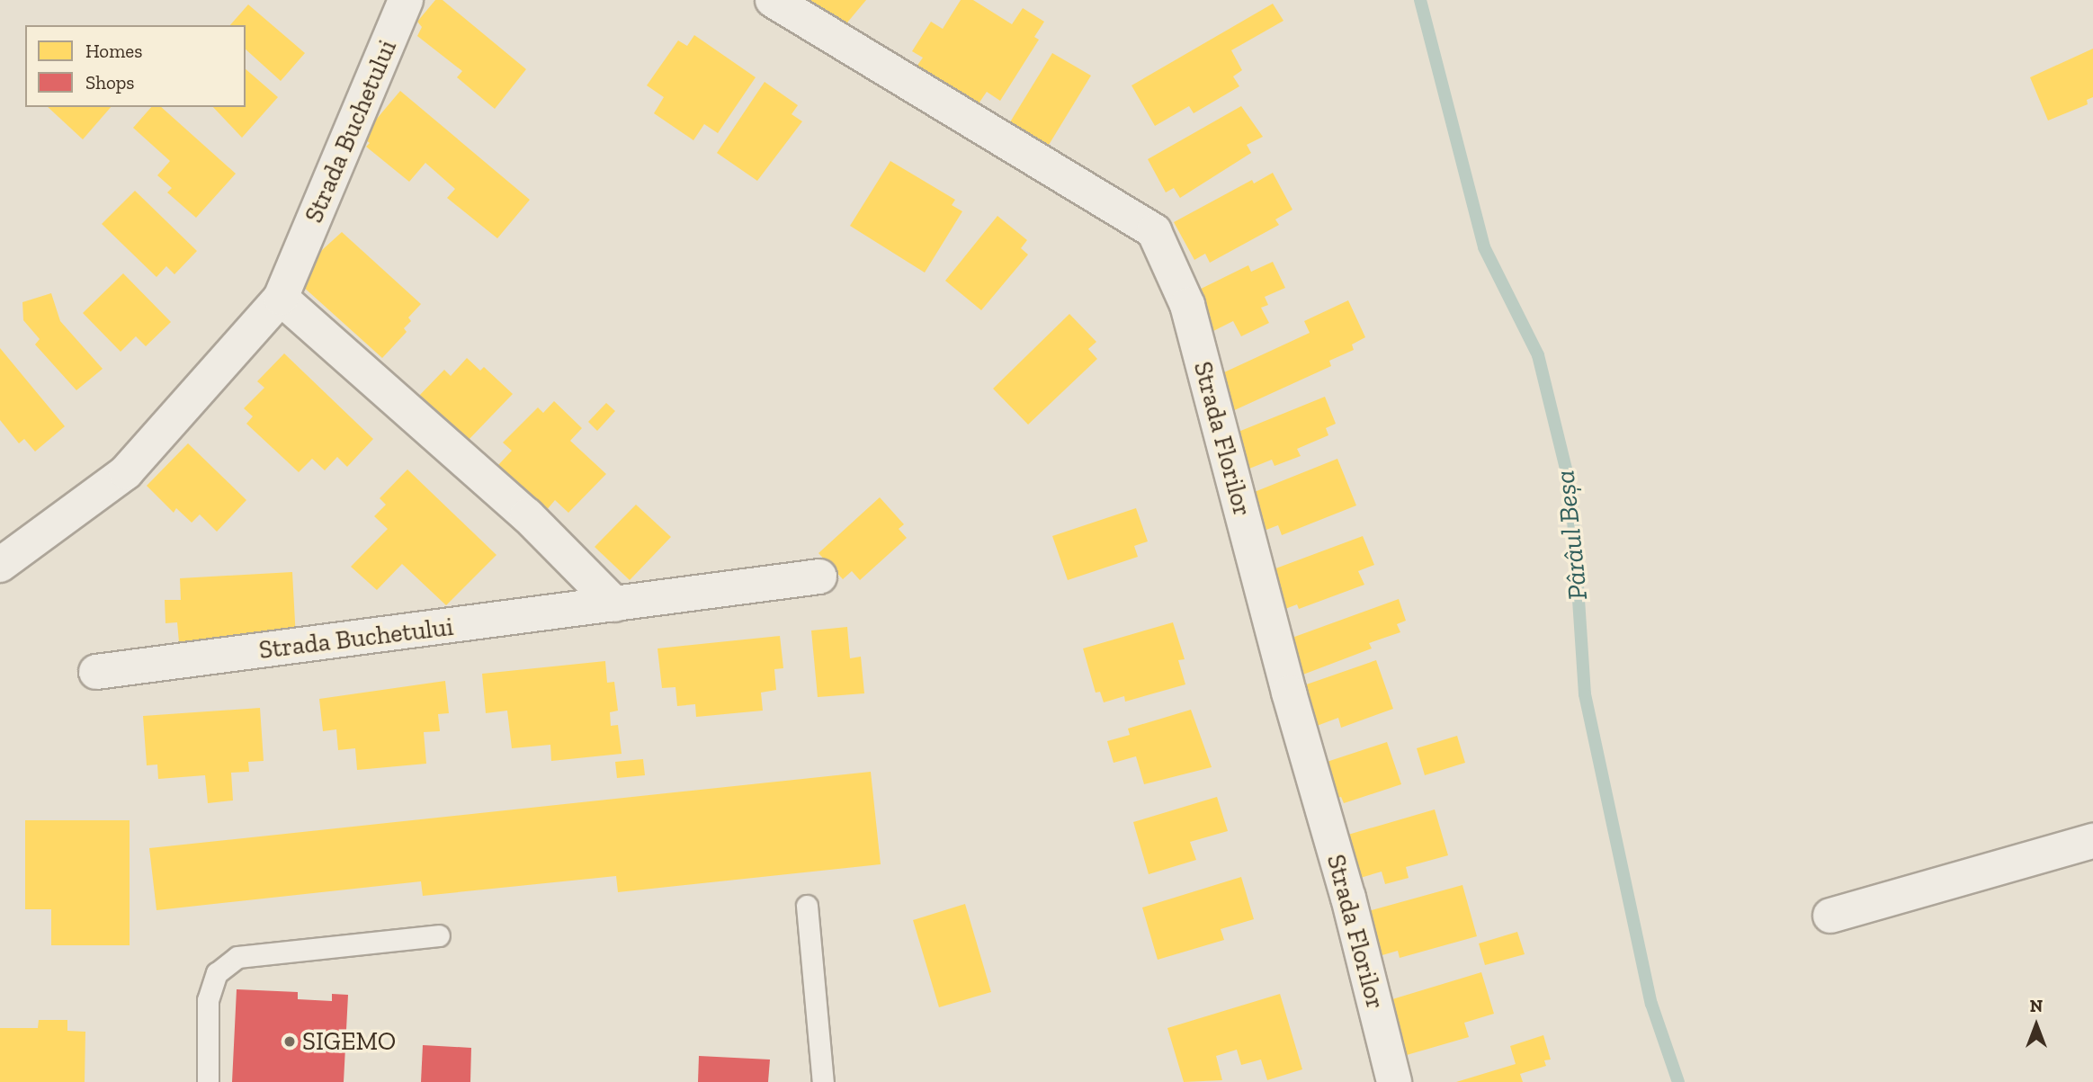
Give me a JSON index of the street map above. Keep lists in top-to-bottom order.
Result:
{
  "streets": {
    "street": ["Strada Buchetului", "Strada Florilor"]
  },
  "water": ["Pârâul Beșa"],
  "places": ["SIGEMO"],
  "legend": ["Homes", "Shops"],
  "north": "top"
}
